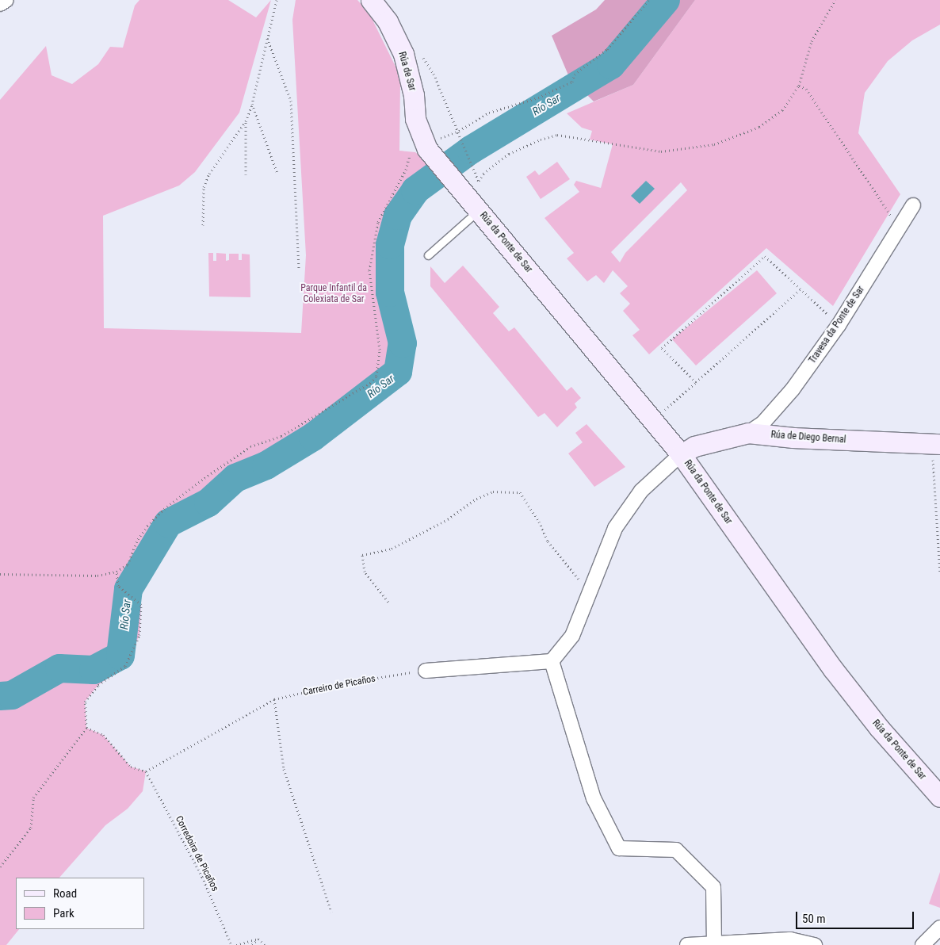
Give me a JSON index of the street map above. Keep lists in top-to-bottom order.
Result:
{
  "streets": {
    "street": [
      "Rúa de Sar",
      "Rúa da Ponte de Sar",
      "Travesa da Ponte de Sar",
      "Rúa de Diego Bernal"
    ],
    "path": ["Carreiro de Picaños", "Corredoira de Picaños"]
  },
  "crossings": [
    ["Rúa de Sar", "Rúa da Ponte de Sar"],
    ["Rúa da Ponte de Sar", "Rúa de Diego Bernal"],
    ["Travesa da Ponte de Sar", "Rúa de Diego Bernal"],
    ["Carreiro de Picaños", "Corredoira de Picaños"]
  ],
  "water": ["Río Sar"],
  "parks": ["Parque Infantil da Colexiata de Sar"],
  "legend": ["Road", "Park"],
  "scale_bar": "50 m"
}
